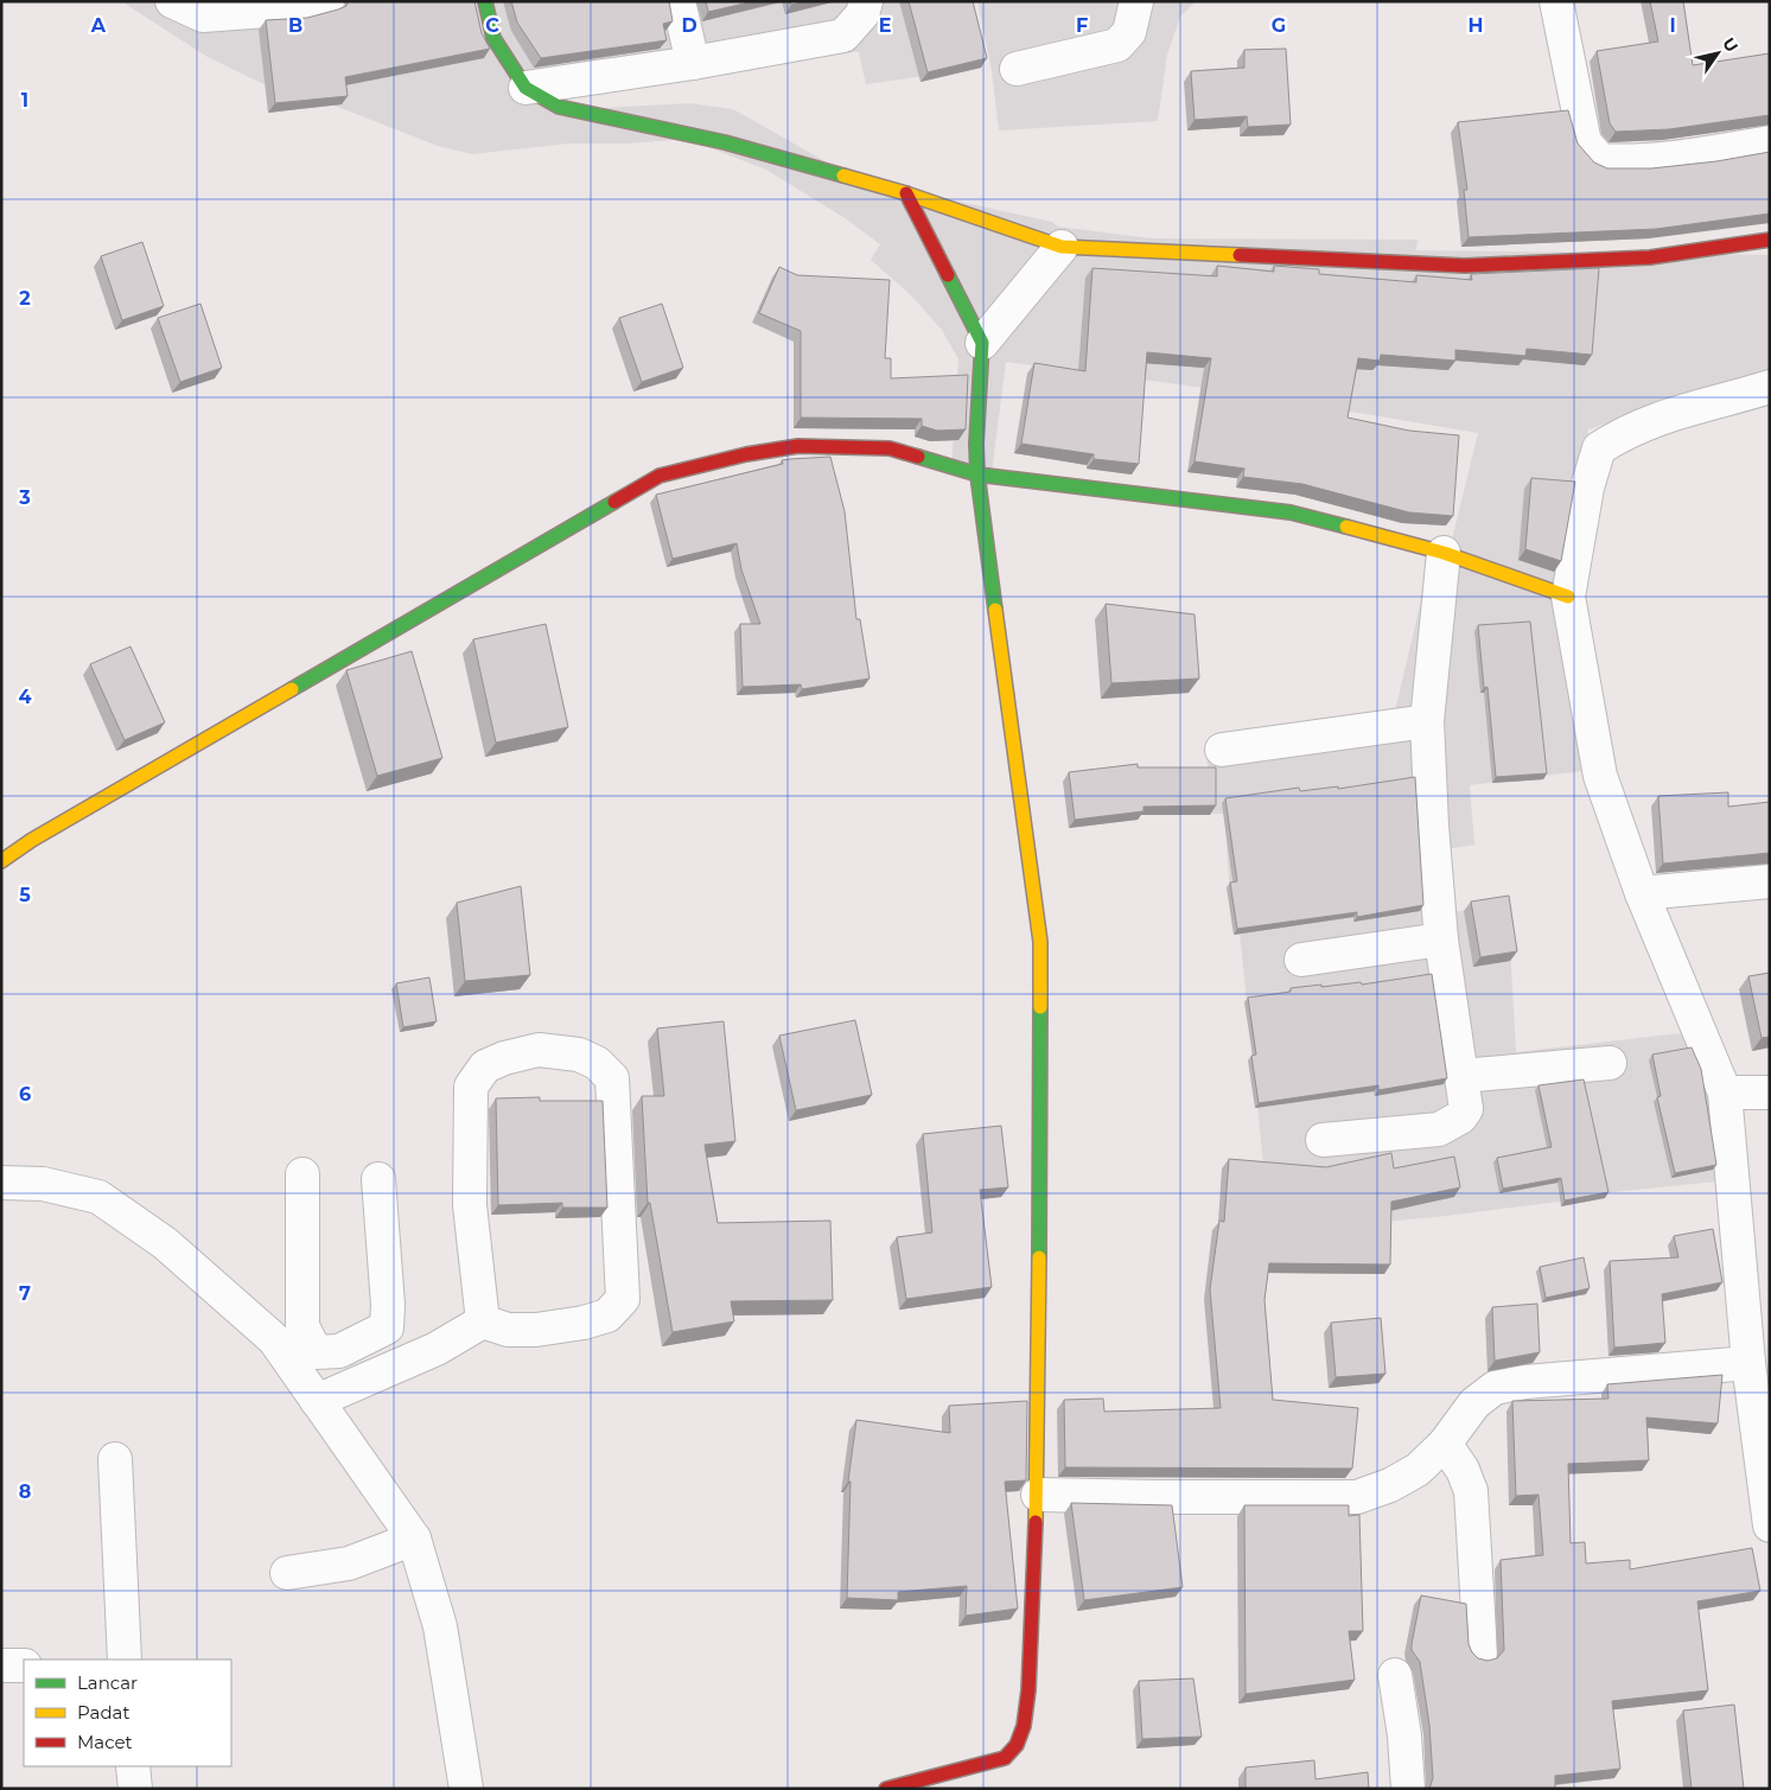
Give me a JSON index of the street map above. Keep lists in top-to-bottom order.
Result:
{
  "legend": ["Lancar", "Padat", "Macet"],
  "north": "top right",
  "grid": {
    "columns": [
      "A",
      "B",
      "C",
      "D",
      "E",
      "F",
      "G",
      "H",
      "I"
    ],
    "rows": [
      "1",
      "2",
      "3",
      "4",
      "5",
      "6",
      "7",
      "8"
    ]
  }
}
